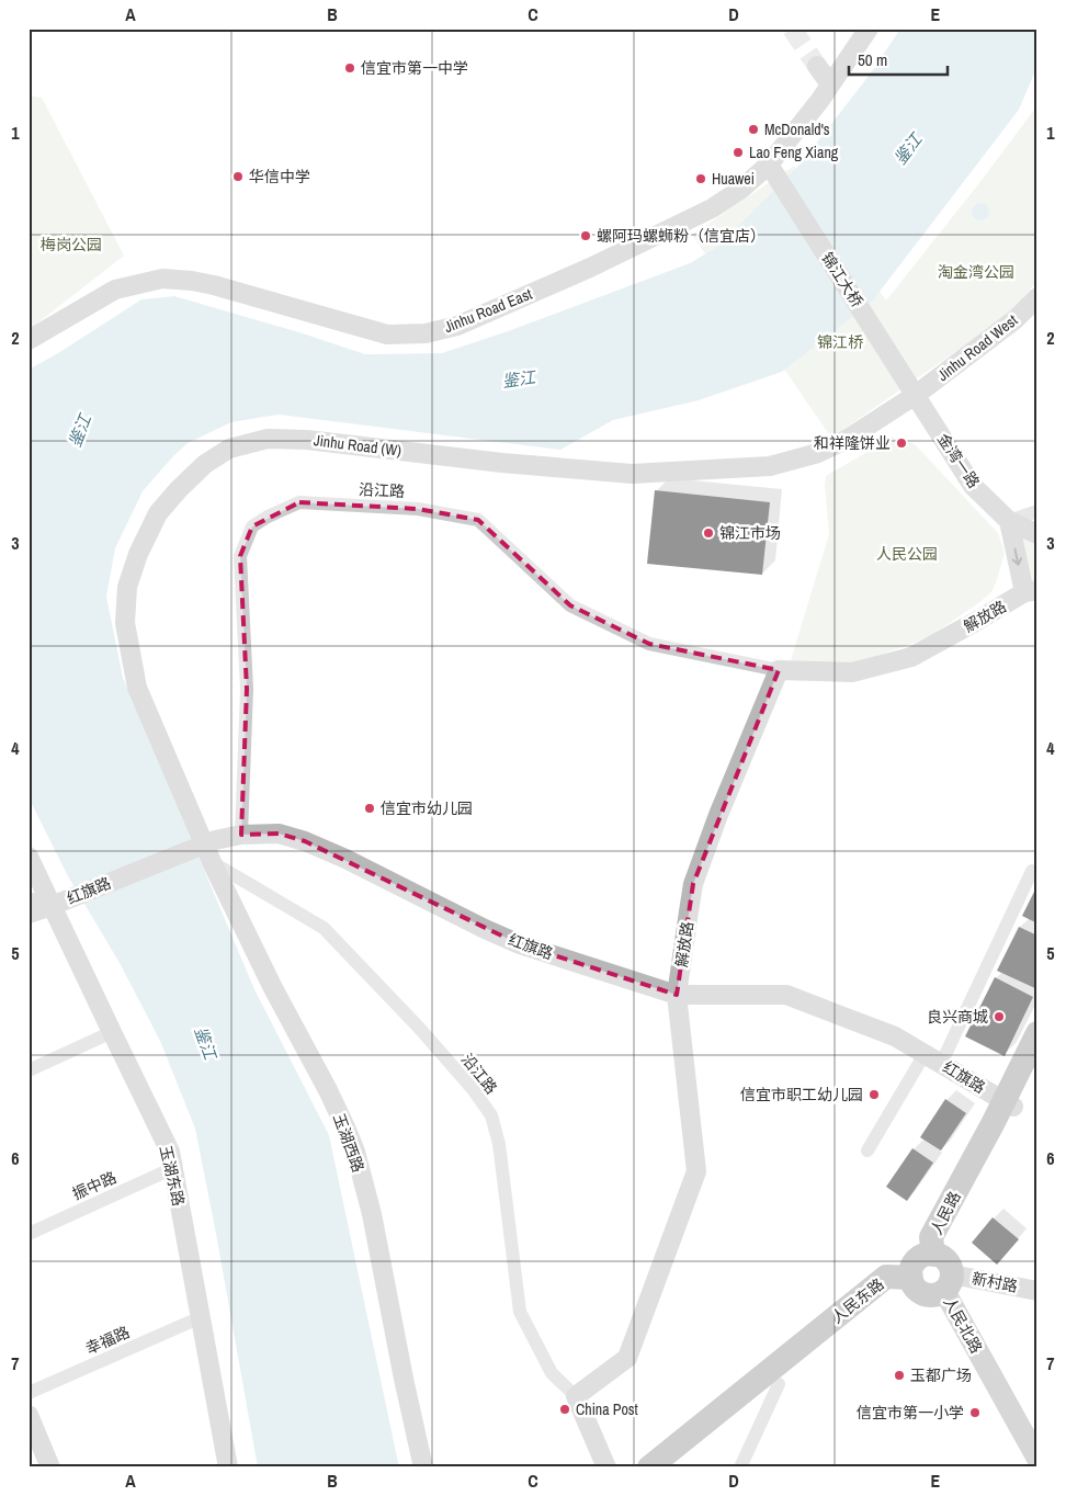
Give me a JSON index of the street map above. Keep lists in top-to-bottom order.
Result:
{
  "streets": {
    "highway": ["人民路", "人民东路"],
    "main road": [
      "锦江大桥",
      "Jinhu Road East",
      "Jinhu Road West",
      "Jinhu Road (W)",
      "金湾一路",
      "解放路",
      "红旗路",
      "玉湖西路",
      "玉湖东路",
      "新村路",
      "人民北路"
    ],
    "street": ["沿江路", "振中路", "幸福路"]
  },
  "crossings": [
    ["锦江大桥", "Jinhu Road East"],
    ["锦江大桥", "Jinhu Road West"],
    ["锦江大桥", "Jinhu Road (W)"],
    ["锦江大桥", "金湾一路"],
    ["Jinhu Road West", "Jinhu Road (W)"],
    ["Jinhu Road West", "金湾一路"],
    ["Jinhu Road (W)", "金湾一路"],
    ["Jinhu Road (W)", "红旗路"],
    ["Jinhu Road (W)", "玉湖西路"],
    ["沿江路", "解放路"],
    ["沿江路", "红旗路"],
    ["沿江路", "玉湖西路"],
    ["解放路", "红旗路"],
    ["红旗路", "玉湖西路"],
    ["红旗路", "玉湖东路"],
    ["红旗路", "人民路"],
    ["玉湖东路", "振中路"],
    ["玉湖东路", "幸福路"],
    ["人民路", "新村路"],
    ["人民路", "人民东路"],
    ["人民路", "人民北路"],
    ["新村路", "人民东路"],
    ["新村路", "人民北路"],
    ["人民东路", "人民北路"]
  ],
  "water": ["鉴江"],
  "parks": [
    "梅岗公园",
    "淘金湾公园",
    "锦江桥",
    "人民公园"
  ],
  "places": [
    "信宜市第一中学",
    "McDonald's",
    "Lao Feng Xiang",
    "华信中学",
    "Huawei",
    "螺阿玛螺蛳粉（信宜店）",
    "和祥隆饼业",
    "锦江市场",
    "信宜市幼儿园",
    "良兴商城",
    "信宜市职工幼儿园",
    "玉都广场",
    "China Post",
    "信宜市第一小学"
  ],
  "scale_bar": "50 m",
  "grid": {
    "columns": [
      "A",
      "B",
      "C",
      "D",
      "E"
    ],
    "rows": [
      "1",
      "2",
      "3",
      "4",
      "5",
      "6",
      "7"
    ]
  }
}
